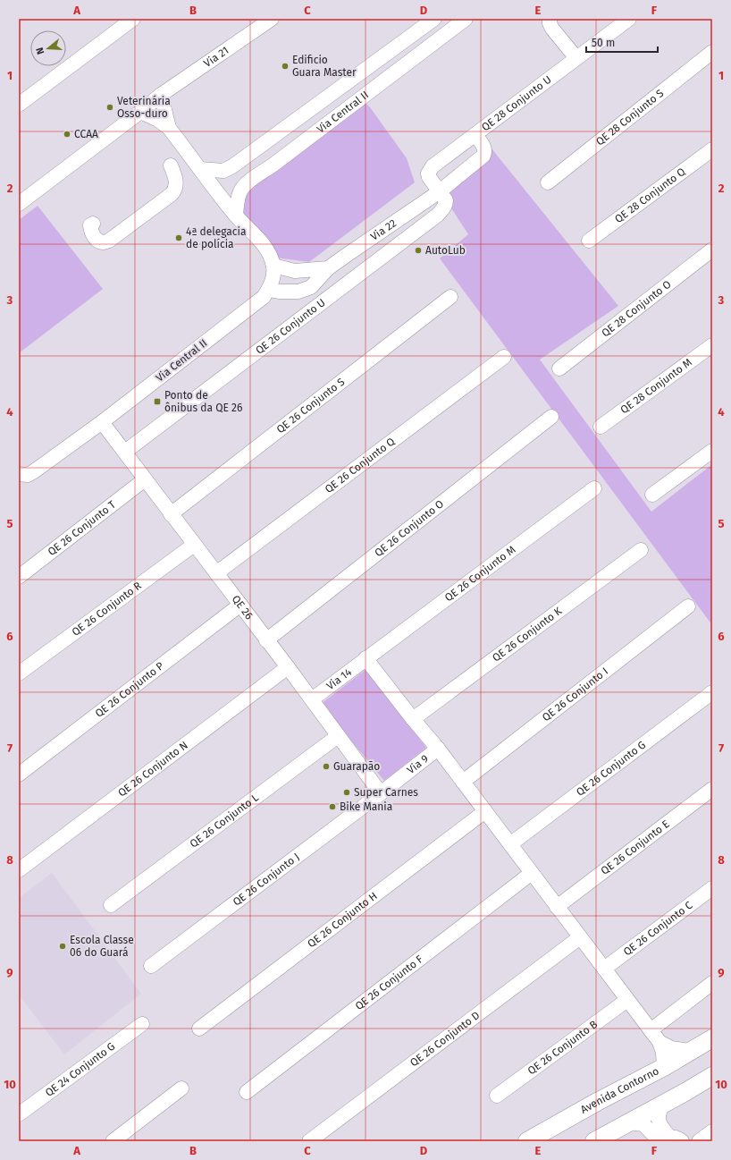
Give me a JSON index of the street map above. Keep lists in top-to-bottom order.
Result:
{
  "streets": {
    "main road": ["Avenida Contorno"],
    "street": [
      "Via 21",
      "QE 28 Conjunto U",
      "Via Central II",
      "QE 28 Conjunto S",
      "QE 28 Conjunto Q",
      "Via 22",
      "QE 28 Conjunto O",
      "QE 26 Conjunto U",
      "QE 28 Conjunto M",
      "QE 26 Conjunto S",
      "QE 26 Conjunto Q",
      "QE 26 Conjunto T",
      "QE 26 Conjunto O",
      "QE 26 Conjunto M",
      "QE 26",
      "QE 26 Conjunto R",
      "QE 26 Conjunto K",
      "Via 14",
      "QE 26 Conjunto P",
      "QE 26 Conjunto I",
      "Via 9",
      "QE 26 Conjunto G",
      "QE 26 Conjunto N",
      "QE 26 Conjunto L",
      "QE 26 Conjunto E",
      "QE 26 Conjunto J",
      "QE 26 Conjunto H",
      "QE 26 Conjunto C",
      "QE 26 Conjunto F",
      "QE 26 Conjunto D",
      "QE 26 Conjunto B",
      "QE 24 Conjunto G"
    ]
  },
  "crossings": [
    ["QE 28 Conjunto U", "Via 22"],
    ["QE 28 Conjunto U", "QE 26 Conjunto U"],
    ["Via Central II", "Via 22"],
    ["Via Central II", "QE 26"],
    ["Via 22", "QE 26 Conjunto U"],
    ["QE 26 Conjunto U", "QE 26"],
    ["QE 26 Conjunto S", "QE 26"],
    ["QE 26 Conjunto Q", "QE 26"],
    ["QE 26 Conjunto T", "QE 26"],
    ["QE 26 Conjunto O", "QE 26"],
    ["QE 26 Conjunto M", "Via 14"],
    ["QE 26", "QE 26 Conjunto R"],
    ["QE 26", "Via 14"],
    ["QE 26", "QE 26 Conjunto P"],
    ["QE 26", "Via 9"],
    ["QE 26", "QE 26 Conjunto N"],
    ["QE 26", "QE 26 Conjunto L"],
    ["QE 26", "QE 26 Conjunto J"],
    ["Via 9", "QE 26 Conjunto J"]
  ],
  "places": {
    "other": [
      "Edificio Guara Master",
      "Veterinária Osso-duro",
      "CCAA",
      "4ª delegacia de polícia",
      "AutoLub",
      "Guarapão",
      "Super Carnes",
      "Bike Mania",
      "Escola Classe 06 do Guará"
    ],
    "transit": ["Ponto de ônibus da QE 26"]
  },
  "scale_bar": "50 m",
  "north": "left",
  "grid": {
    "columns": [
      "A",
      "B",
      "C",
      "D",
      "E",
      "F"
    ],
    "rows": [
      "1",
      "2",
      "3",
      "4",
      "5",
      "6",
      "7",
      "8",
      "9",
      "10"
    ]
  }
}
